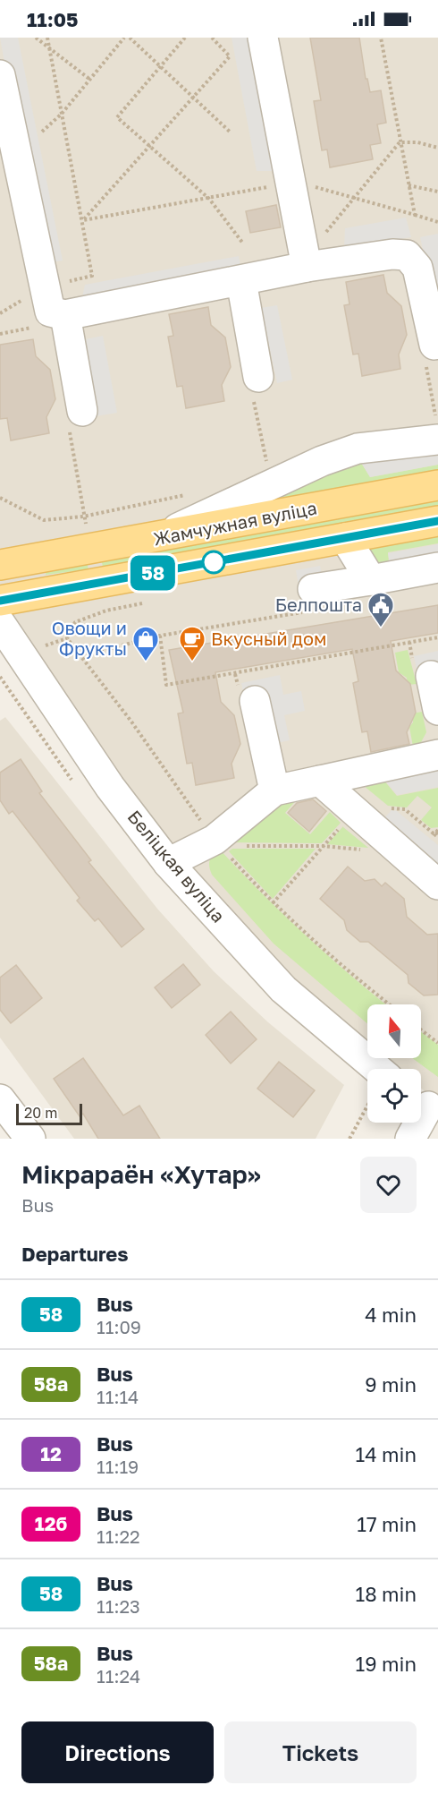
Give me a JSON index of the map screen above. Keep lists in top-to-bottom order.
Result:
{
  "streets": {
    "main road": ["Жамчужная вуліца"],
    "street": ["Беліцкая вуліца"]
  },
  "places": {
    "public building": ["Белпошта"],
    "shop": ["Овощи и Фрукты"],
    "cafe": ["Вкусный дом"]
  },
  "lines": ["bus line 58"],
  "scale_bar": "20 m",
  "north": "top",
  "page": {
    "status": "11:05",
    "on_map": "58",
    "scale": "20 m",
    "heading": [
      ["Мікрараён «Хутар»", "Bus"],
      "Departures"
    ],
    "list": [
      {
        "mark": "58",
        "name": "Bus",
        "note": "11:09",
        "value": "4 min"
      },
      {
        "mark": "58а",
        "name": "Bus",
        "note": "11:14",
        "value": "9 min"
      },
      {
        "mark": "12",
        "name": "Bus",
        "note": "11:19",
        "value": "14 min"
      },
      {
        "mark": "12б",
        "name": "Bus",
        "note": "11:22",
        "value": "17 min"
      },
      {
        "mark": "58",
        "name": "Bus",
        "note": "11:23",
        "value": "18 min"
      },
      {
        "mark": "58а",
        "name": "Bus",
        "note": "11:24",
        "value": "19 min"
      }
    ],
    "buttons": ["Directions", "Tickets"]
  }
}
